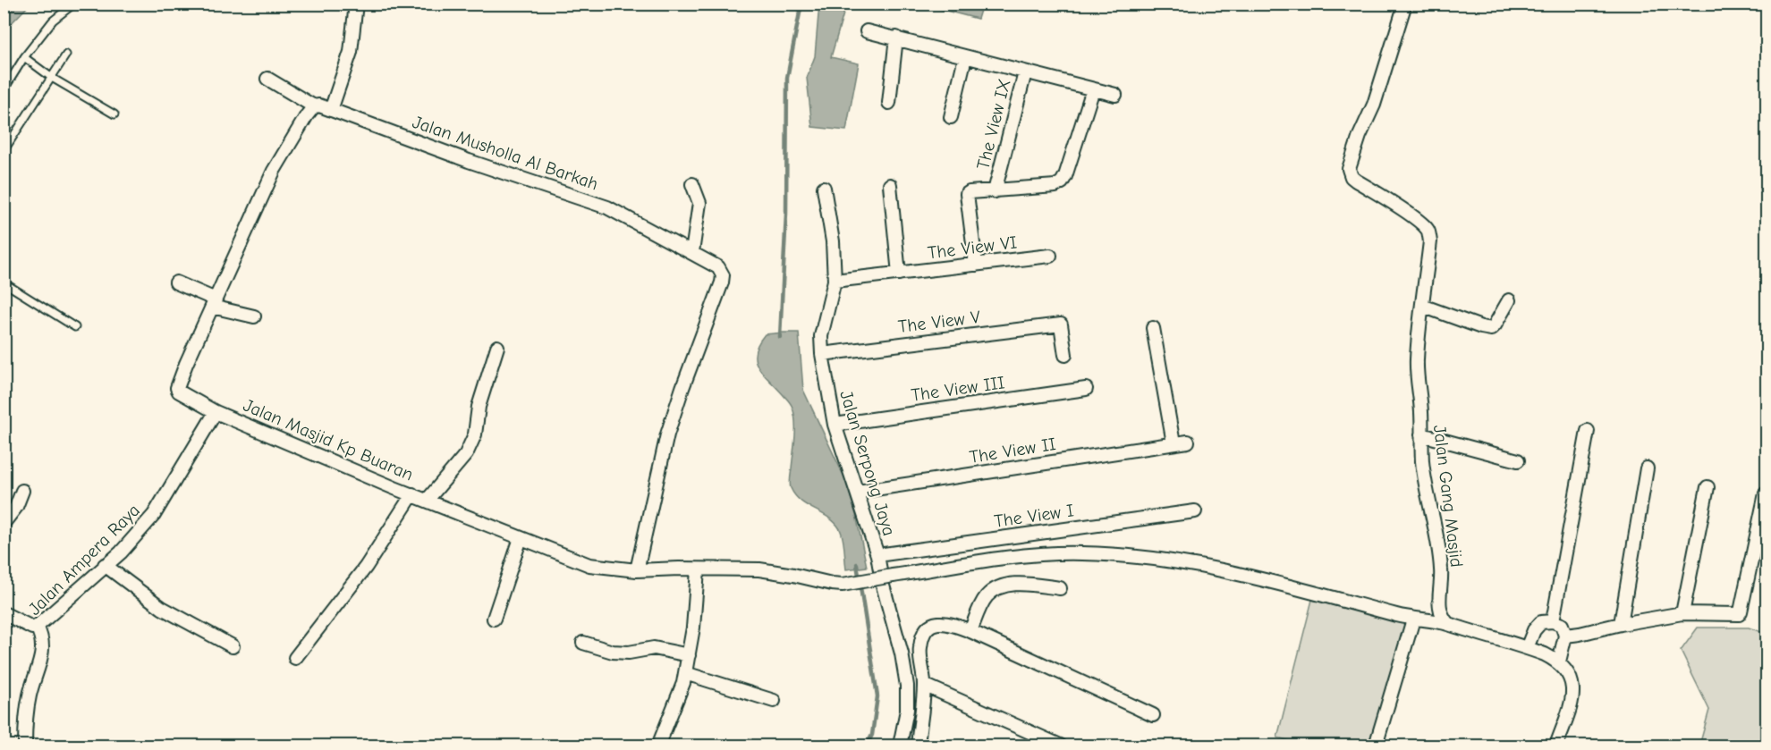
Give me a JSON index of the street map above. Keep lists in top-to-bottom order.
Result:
{
  "streets": {
    "street": [
      "The View IX",
      "Jalan Musholla Al Barkah",
      "The View VI",
      "The View V",
      "The View III",
      "Jalan Masjid Kp Buaran",
      "The View II",
      "Jalan Serpong Jaya",
      "Jalan Gang Masjid",
      "The View I",
      "Jalan Ampera Raya"
    ]
  },
  "crossings": [
    ["The View IX", "The View VI"],
    ["Jalan Musholla Al Barkah", "Jalan Masjid Kp Buaran"],
    ["The View VI", "Jalan Serpong Jaya"],
    ["The View V", "Jalan Serpong Jaya"],
    ["The View III", "Jalan Serpong Jaya"],
    ["Jalan Masjid Kp Buaran", "Jalan Gang Masjid"],
    ["Jalan Masjid Kp Buaran", "Jalan Ampera Raya"],
    ["The View II", "Jalan Serpong Jaya"],
    ["Jalan Serpong Jaya", "The View I"]
  ]
}
